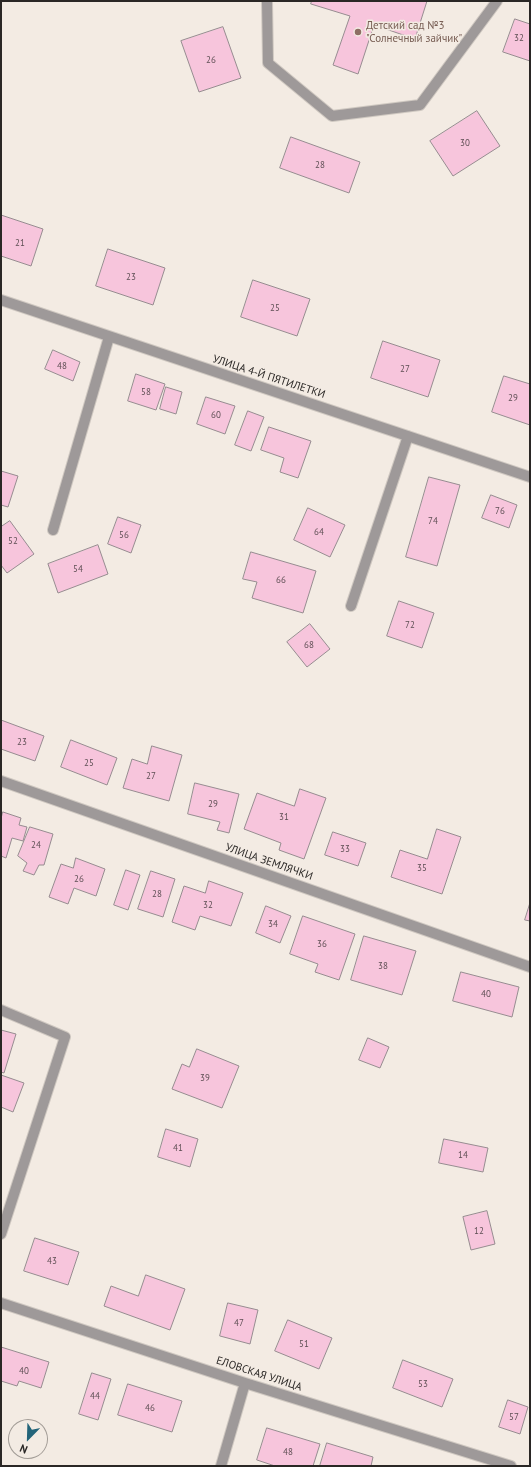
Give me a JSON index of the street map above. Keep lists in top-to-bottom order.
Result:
{
  "streets": {
    "street": ["УЛИЦА 4-Й ПЯТИЛЕТКИ", "УЛИЦА ЗЕМЛЯЧКИ", "ЕЛОВСКАЯ УЛИЦА"]
  },
  "places": ["Детский сад №3 \"Солнечный зайчик\""],
  "house_numbers": [
    "32",
    "26",
    "30",
    "28",
    "21",
    "23",
    "25",
    "48",
    "27",
    "58",
    "29",
    "60",
    "76",
    "74",
    "64",
    "56",
    "52",
    "54",
    "66",
    "72",
    "68",
    "23",
    "25",
    "27",
    "29",
    "31",
    "24",
    "33",
    "35",
    "26",
    "28",
    "32",
    "34",
    "36",
    "38",
    "40",
    "39",
    "41",
    "14",
    "12",
    "43",
    "47",
    "51",
    "40",
    "53",
    "44",
    "46",
    "57",
    "48"
  ],
  "north": "bottom left"
}
